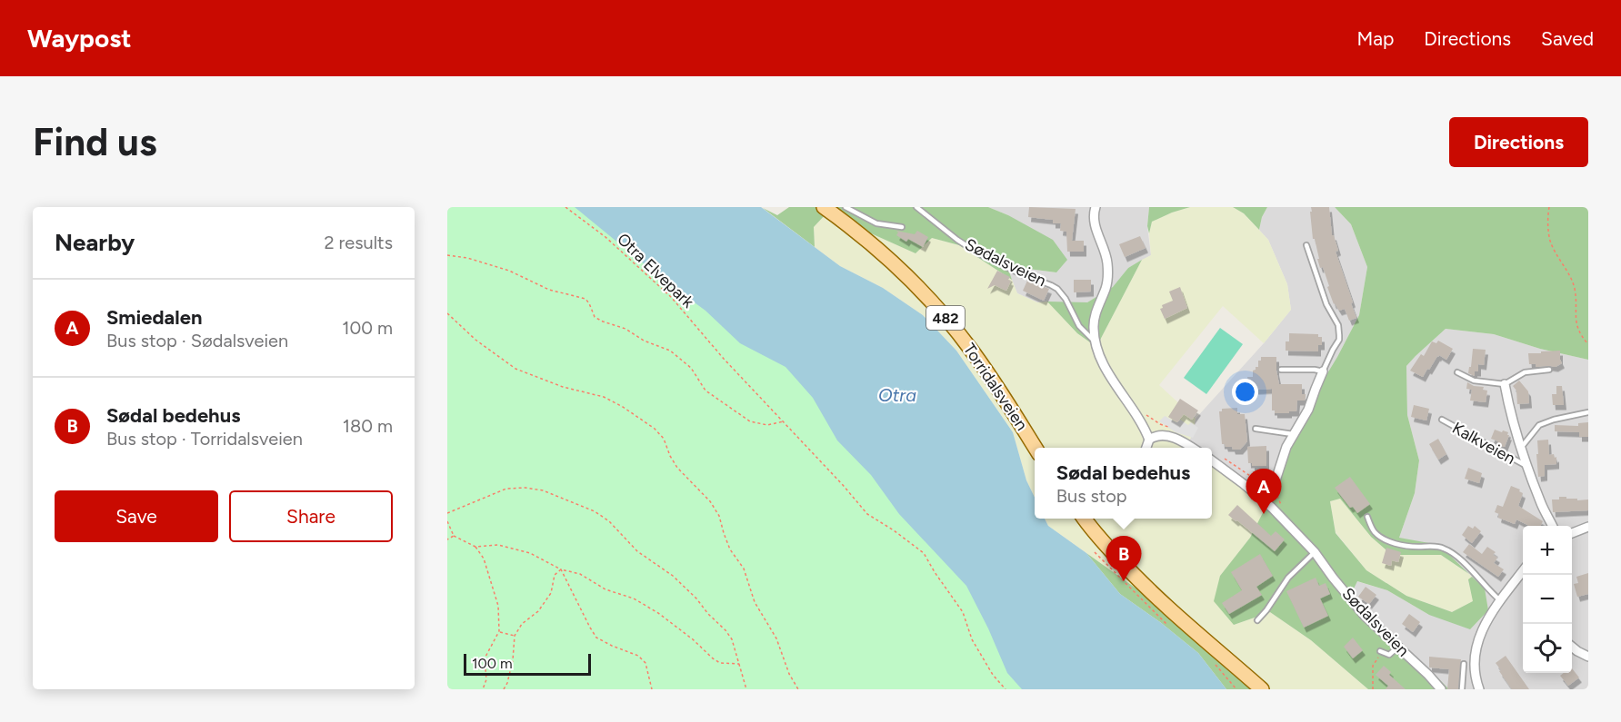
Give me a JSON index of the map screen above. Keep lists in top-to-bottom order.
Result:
{
  "streets": {
    "main road": ["482", "Torridalsveien"],
    "street": ["Sødalsveien", "Kalkveien"],
    "path": ["Otra Elvepark"]
  },
  "water": ["Otra"],
  "scale_bar": "100 m",
  "page": {
    "header": "Waypost",
    "nav": ["Map", "Directions", "Saved"],
    "buttons": [
      "Directions",
      ["Save", "Share"]
    ],
    "title": "Find us",
    "heading": ["Nearby", "2 results"],
    "list": [
      {
        "mark": "A",
        "name": "Smiedalen",
        "note": "Bus stop · Sødalsveien",
        "value": "100 m"
      },
      {
        "mark": "B",
        "name": "Sødal bedehus",
        "note": "Bus stop · Torridalsveien",
        "value": "180 m"
      }
    ],
    "popup": ["Sødal bedehus", "Bus stop"],
    "pins": ["A", "B"],
    "map_buttons": ["+", "−"],
    "scale": "100 m"
  }
}
